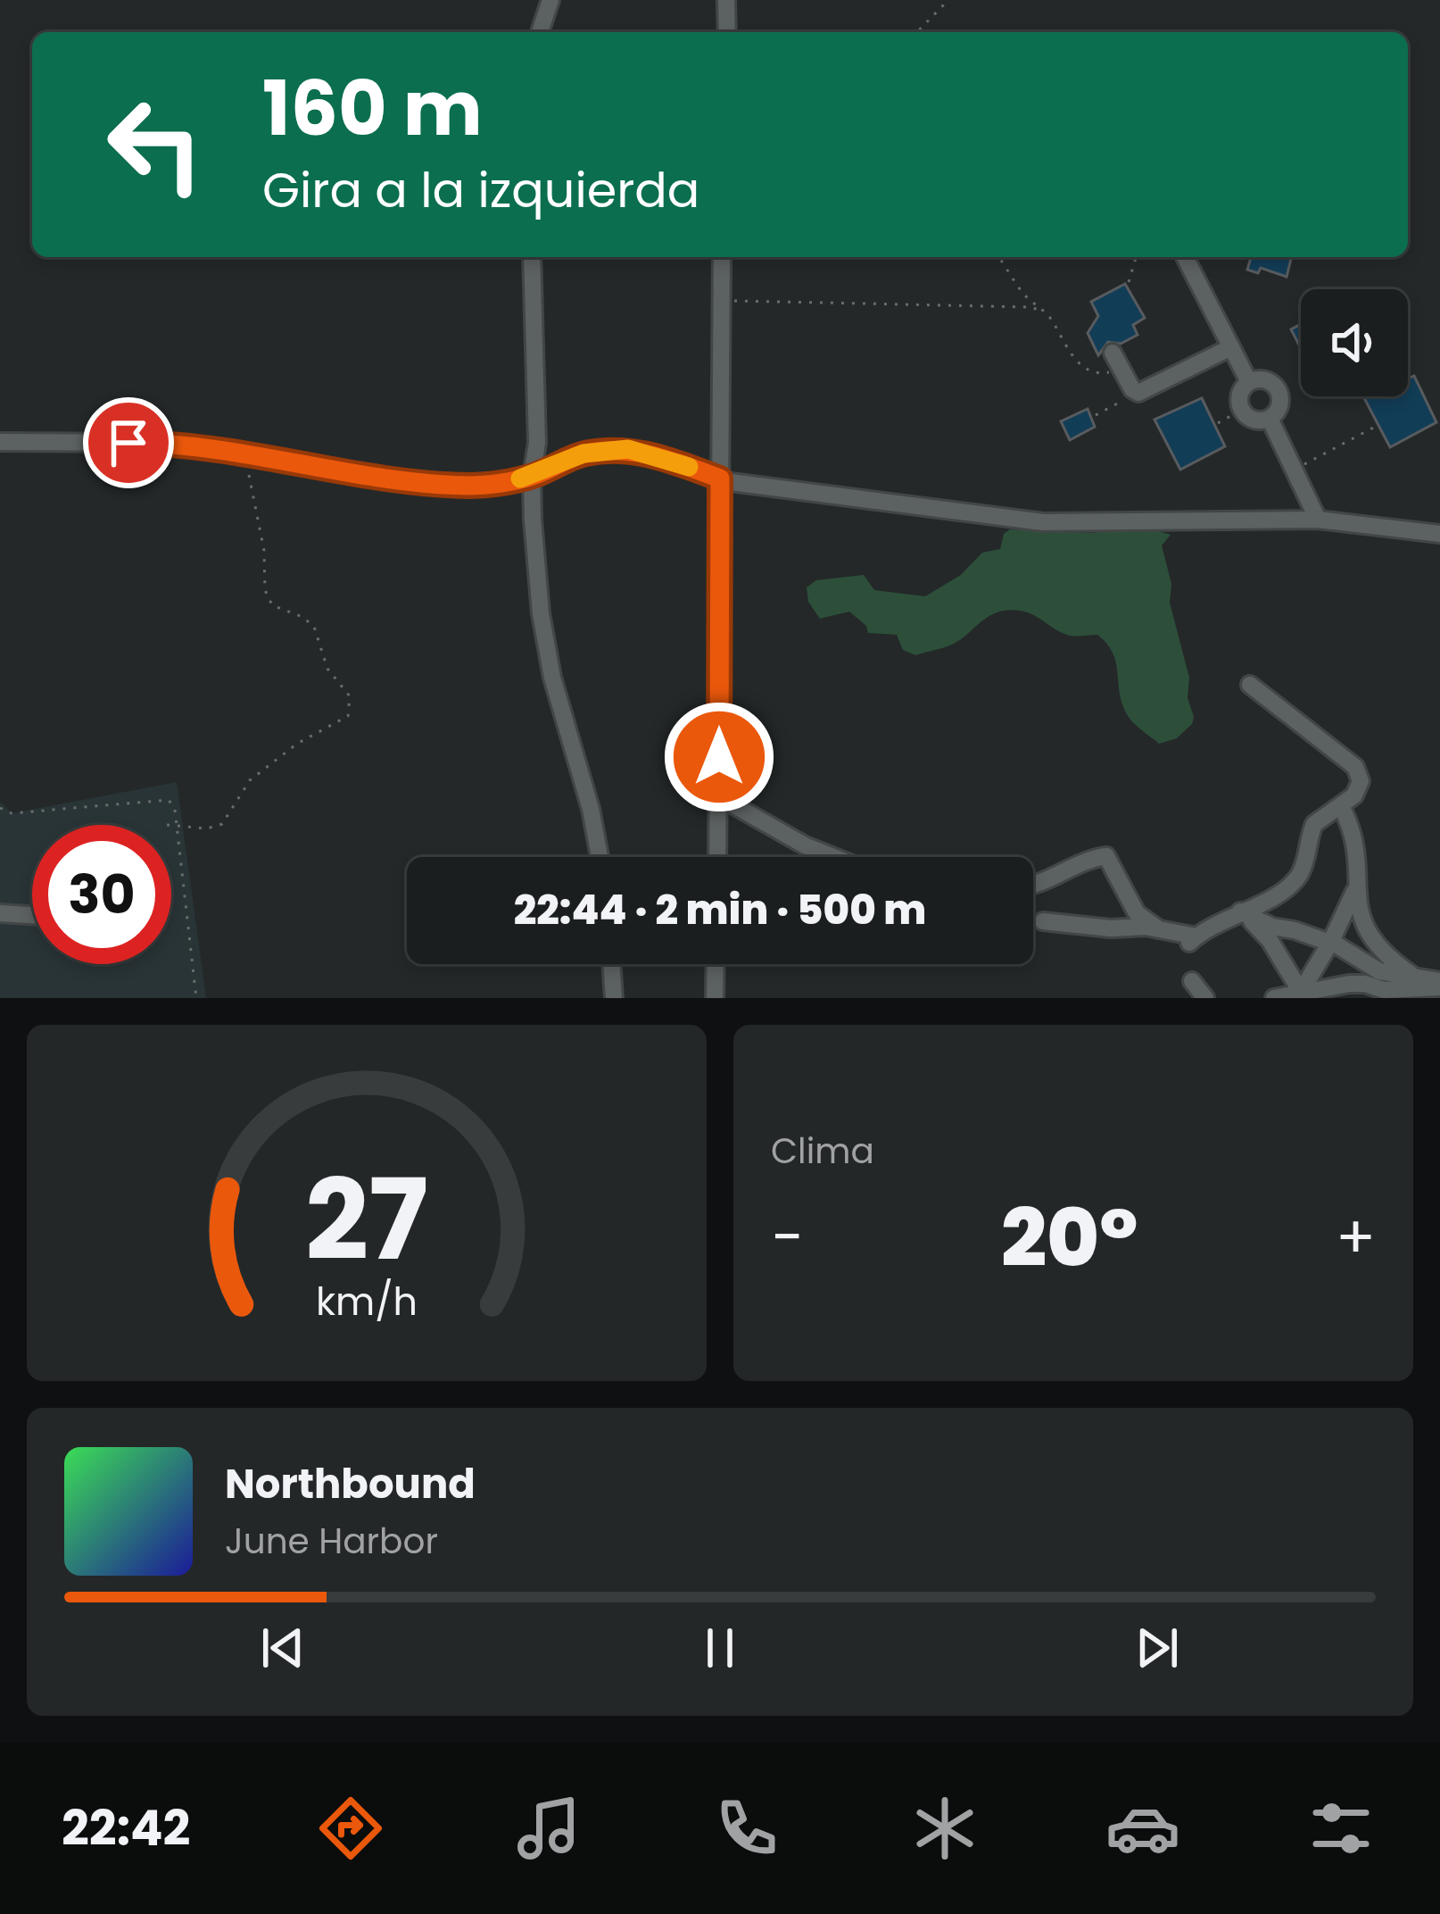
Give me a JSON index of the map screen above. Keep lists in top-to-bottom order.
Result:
{
  "page": {
    "turn": ["160 m", "Gira a la izquierda"],
    "limit": "30",
    "trip": "22:44 · 2 min · 500 m",
    "tile": "Clima",
    "heat": ["−", "20°", "+"],
    "song": ["Northbound", "June Harbor"],
    "tabs": "22:42",
    "gauge": ["27", "km/h"]
  }
}
